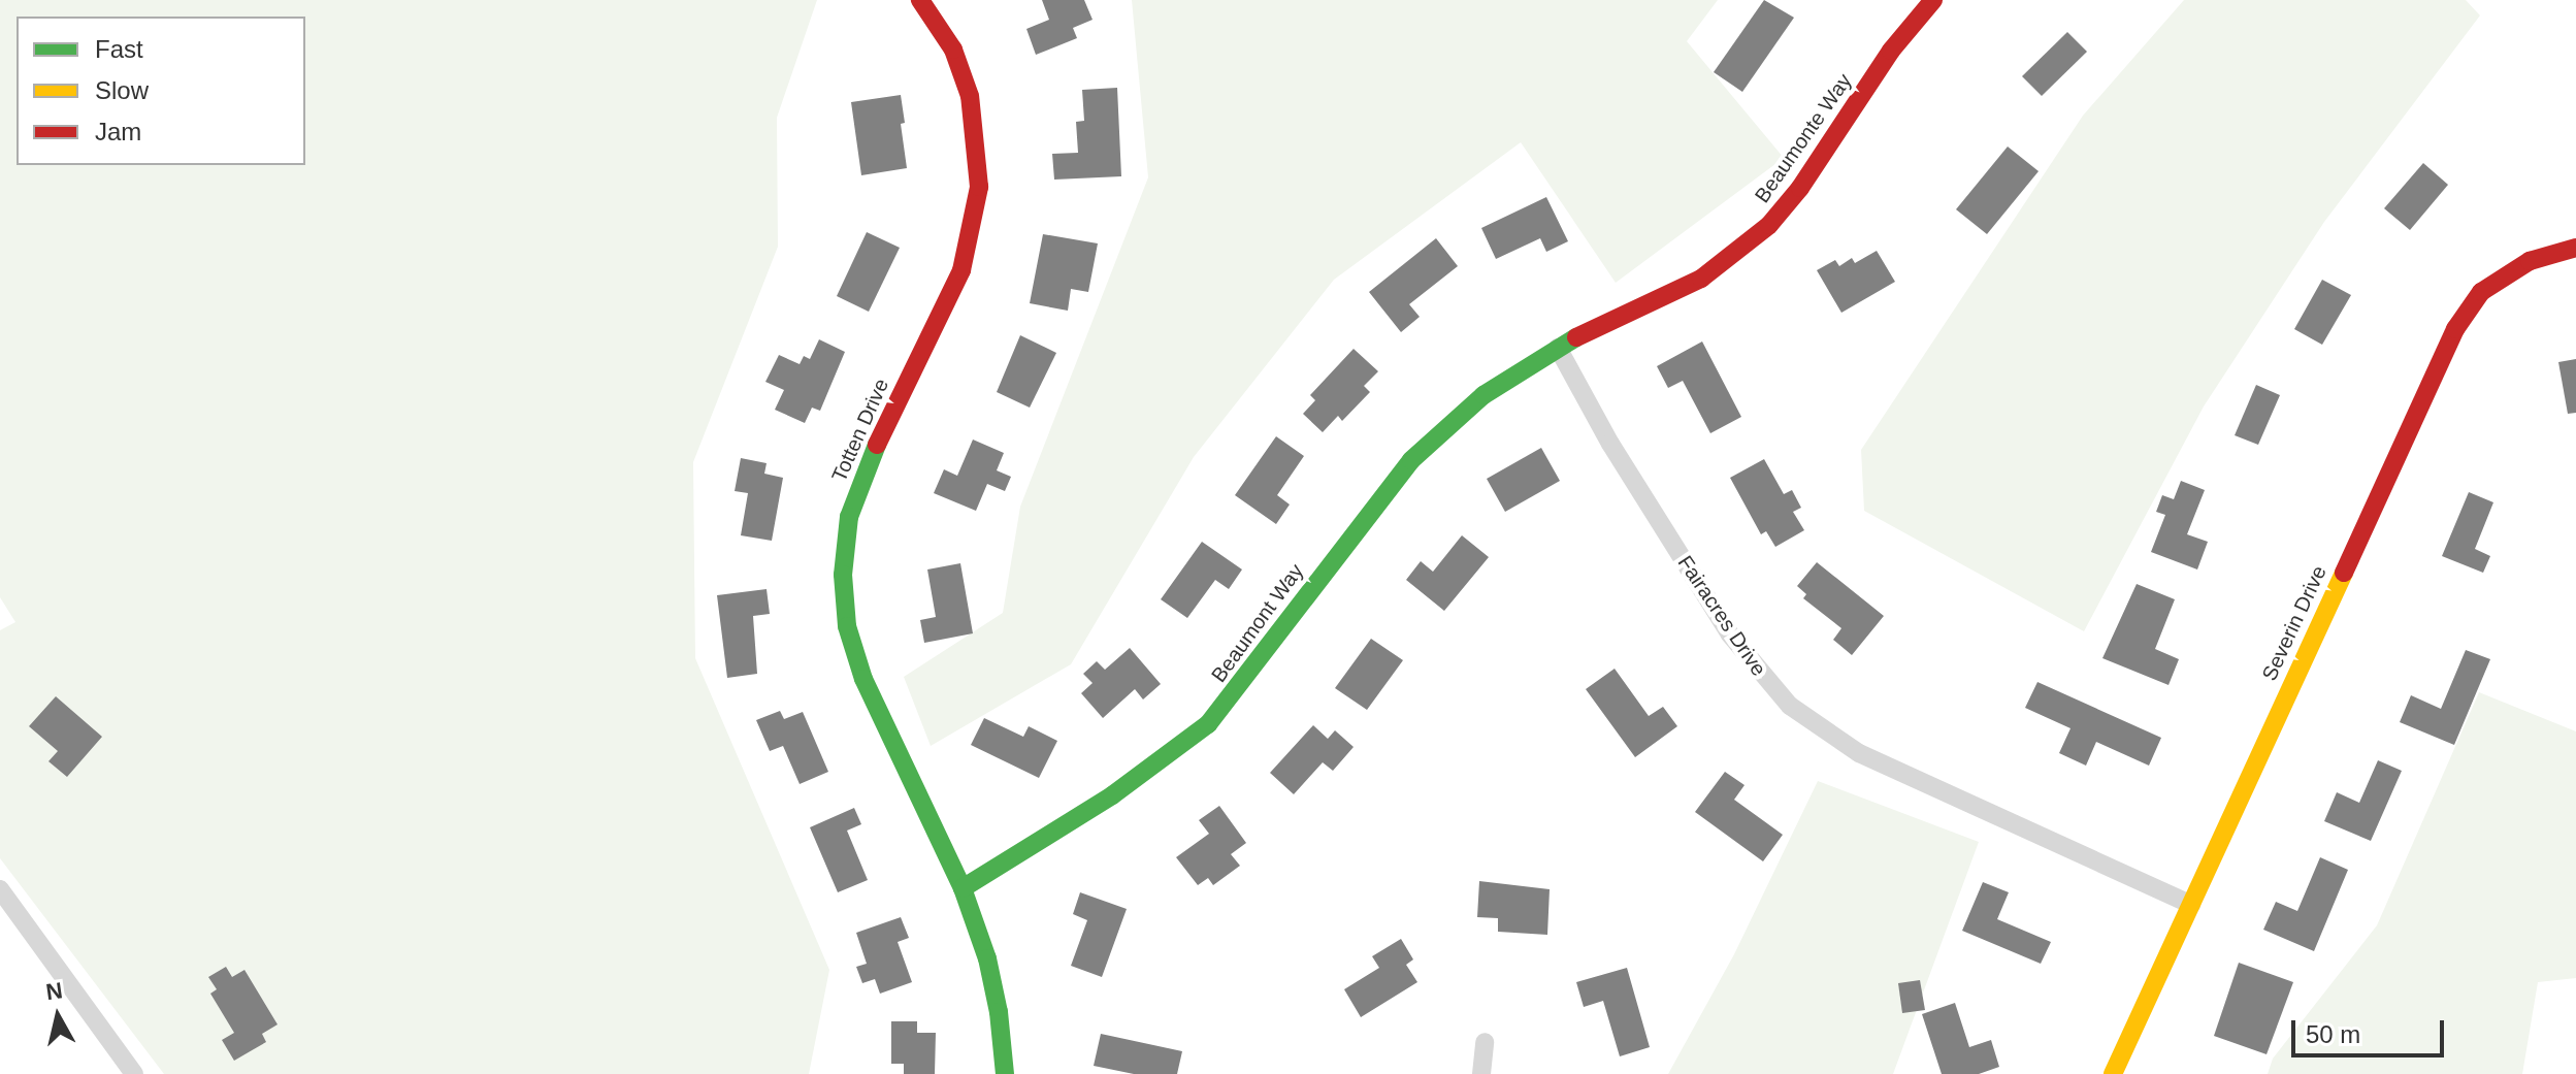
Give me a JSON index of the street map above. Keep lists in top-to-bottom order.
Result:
{
  "streets": {
    "street": [
      "Beaumonte Way",
      "Totten Drive",
      "Fairacres Drive",
      "Beaumont Way",
      "Severin Drive"
    ]
  },
  "crossings": [
    ["Beaumonte Way", "Fairacres Drive"],
    ["Beaumonte Way", "Beaumont Way"],
    ["Totten Drive", "Beaumont Way"],
    ["Fairacres Drive", "Beaumont Way"],
    ["Fairacres Drive", "Severin Drive"]
  ],
  "legend": ["Fast", "Slow", "Jam"],
  "scale_bar": "50 m",
  "north": "top"
}
